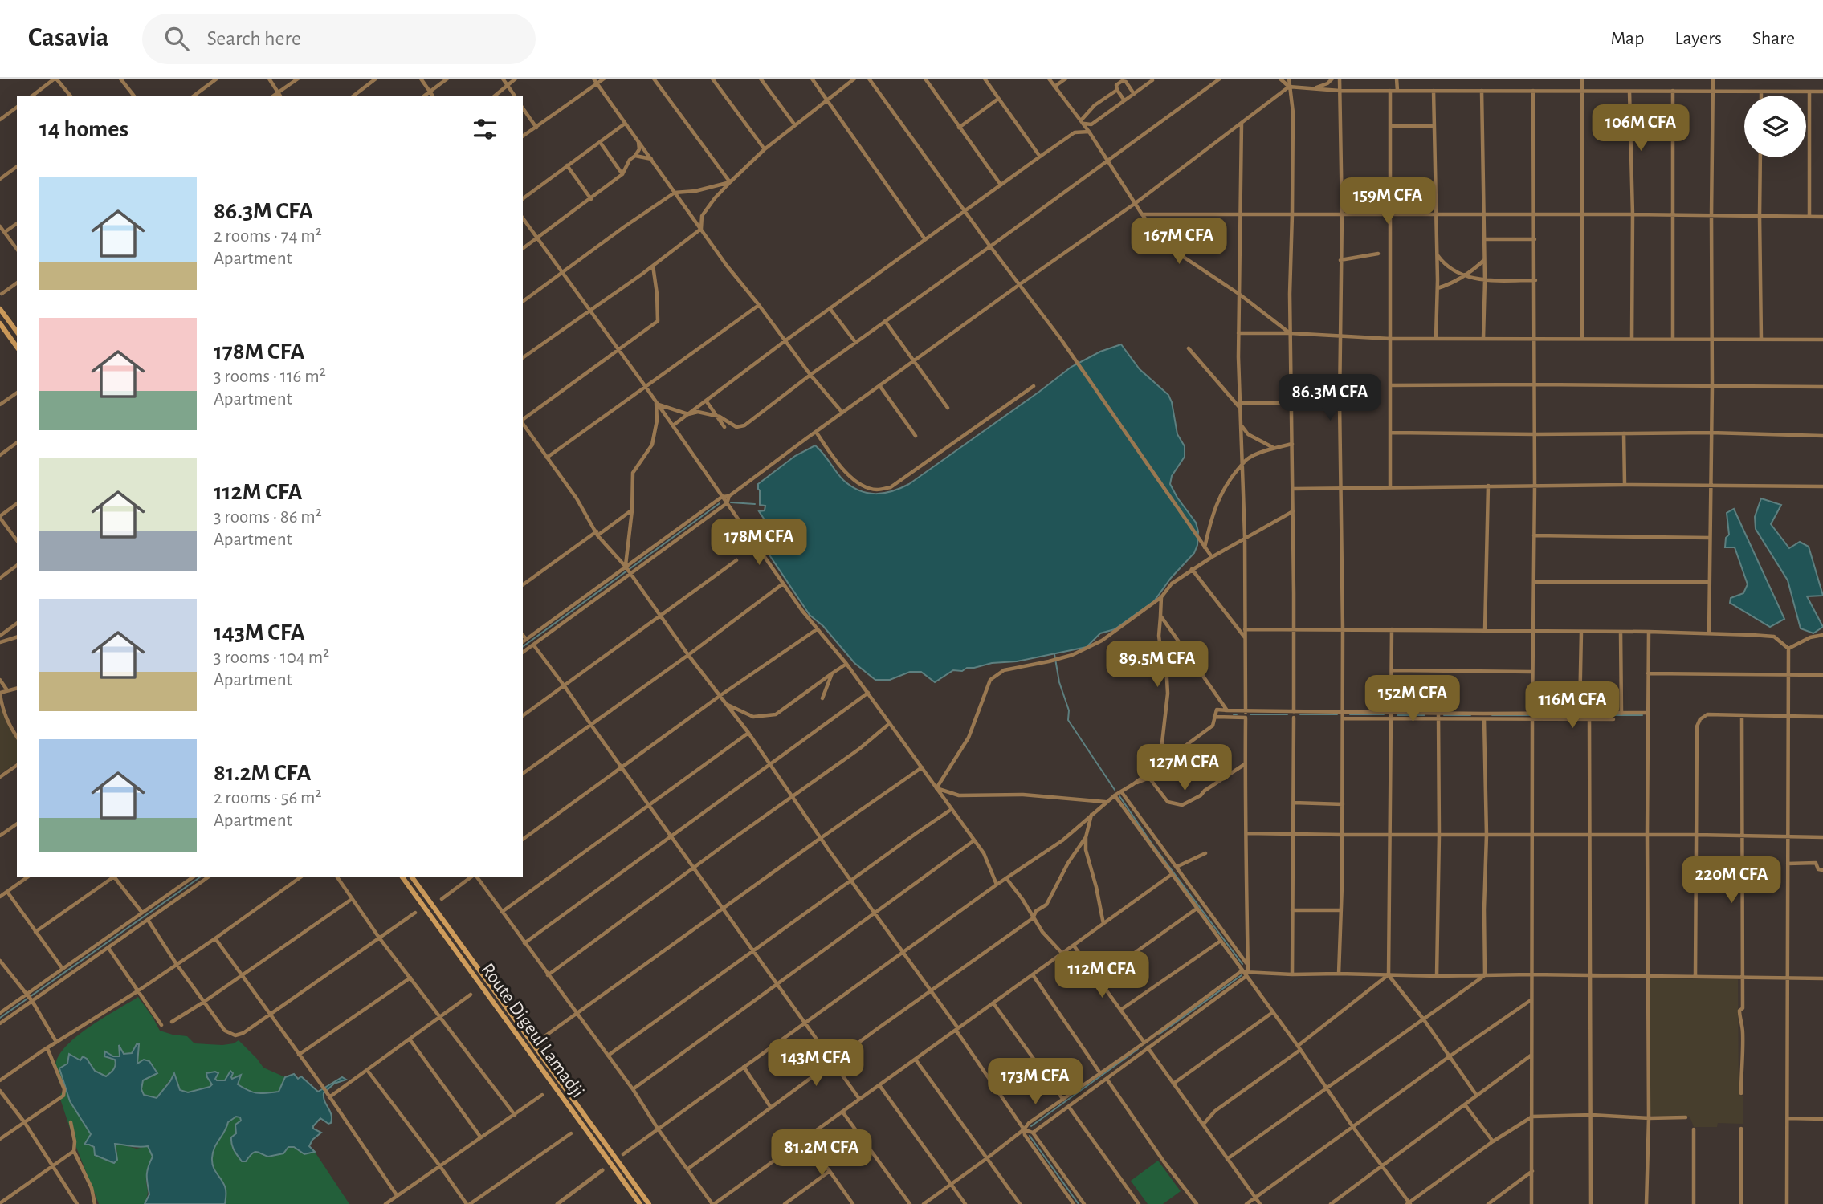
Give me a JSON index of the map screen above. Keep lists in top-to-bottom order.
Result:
{
  "streets": {
    "main road": ["Route Digeul Lamadji"]
  },
  "page": {
    "header": "Casavia",
    "search": "Search here",
    "nav": ["Map", "Layers", "Share"],
    "heading": "14 homes",
    "price": [
      "106M CFA",
      "159M CFA",
      "167M CFA",
      "86.3M CFA",
      "178M CFA",
      "89.5M CFA",
      "152M CFA",
      "116M CFA",
      "127M CFA",
      "220M CFA",
      "112M CFA",
      "143M CFA",
      "173M CFA",
      "81.2M CFA"
    ],
    "list": [
      {
        "name": "86.3M CFA",
        "note": "2 rooms · 74 m² · Apartment"
      },
      {
        "name": "178M CFA",
        "note": "3 rooms · 116 m² · Apartment"
      },
      {
        "name": "112M CFA",
        "note": "3 rooms · 86 m² · Apartment"
      },
      {
        "name": "143M CFA",
        "note": "3 rooms · 104 m² · Apartment"
      },
      {
        "name": "81.2M CFA",
        "note": "2 rooms · 56 m² · Apartment"
      }
    ]
  }
}
